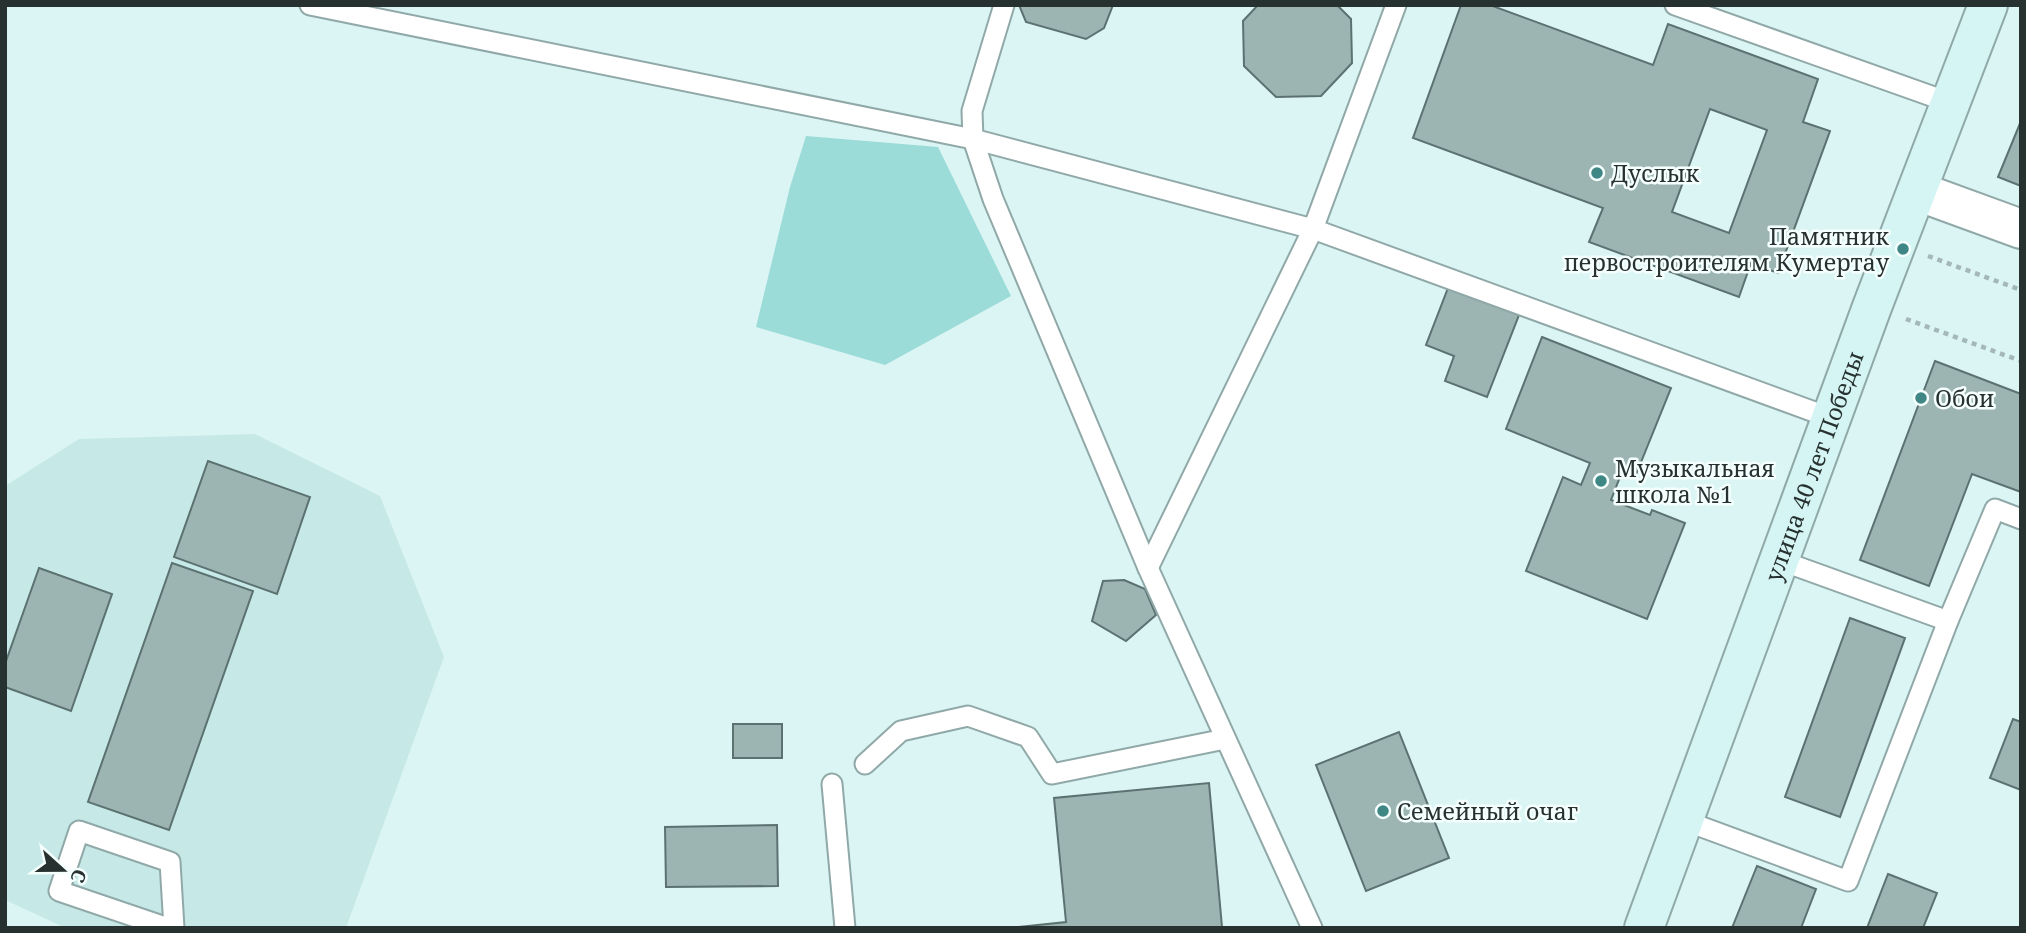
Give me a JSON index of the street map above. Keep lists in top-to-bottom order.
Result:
{
  "streets": {
    "main road": ["улица 40 лет Победы"]
  },
  "places": [
    "Дуслык",
    "Памятник первостроителям Кумертау",
    "Обои",
    "Музыкальная школа №1",
    "Семейный очаг"
  ],
  "north": "right"
}
